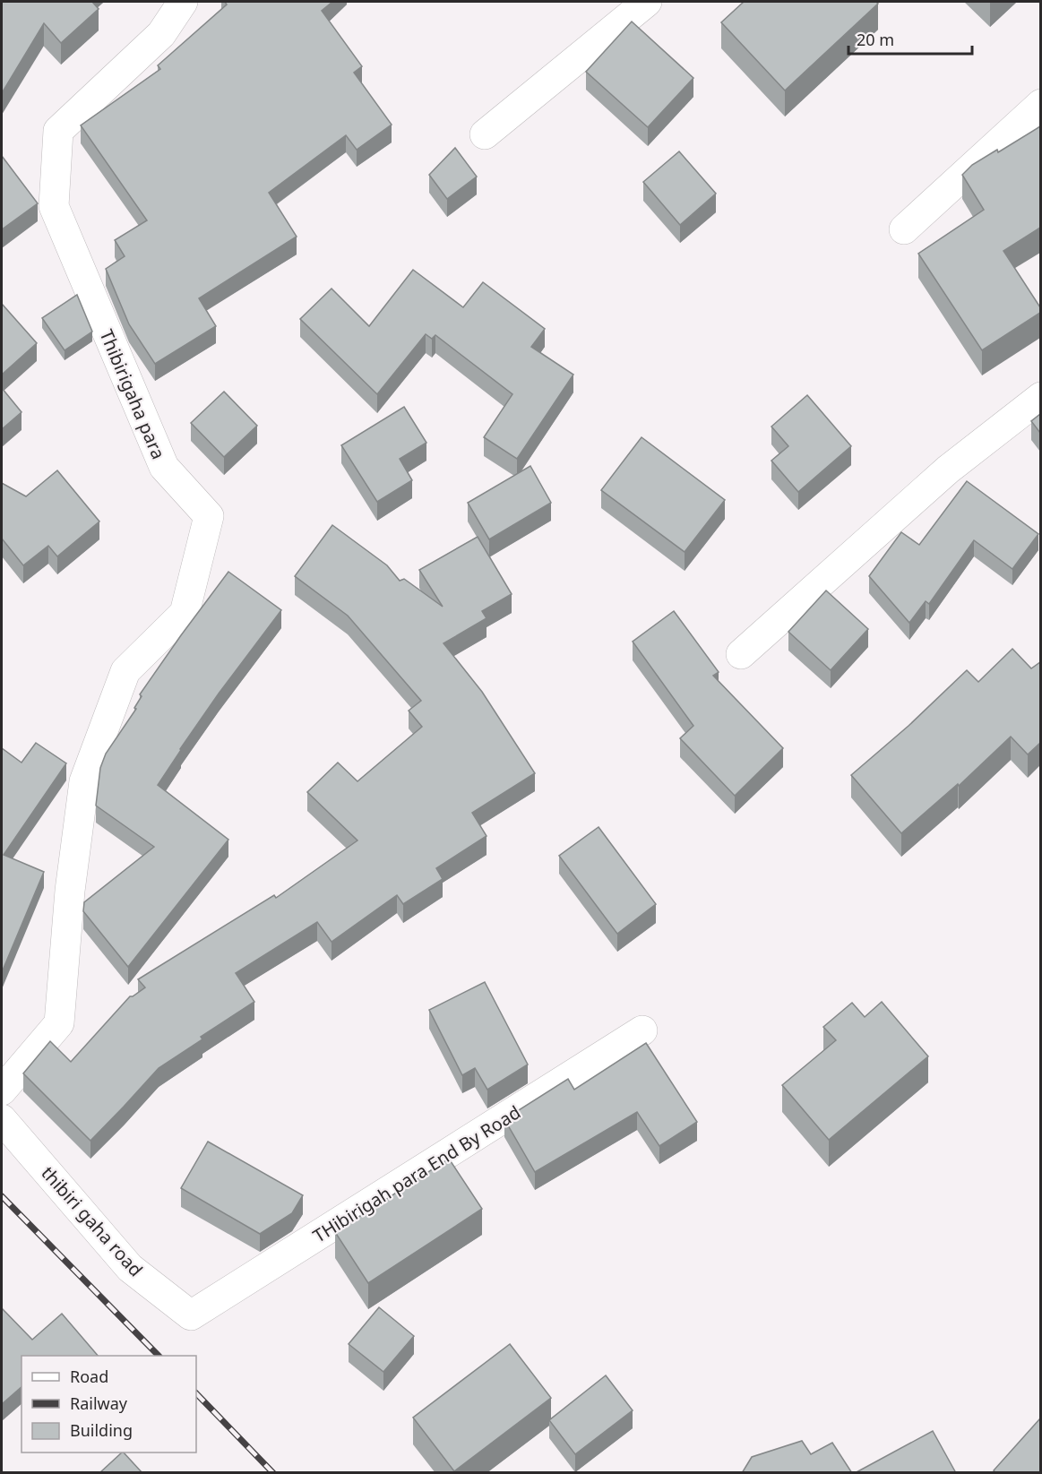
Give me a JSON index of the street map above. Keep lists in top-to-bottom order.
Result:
{
  "streets": {
    "street": ["Thibirigaha para", "THibirigah para End By Road", "thibiri gaha road"]
  },
  "crossings": [
    ["THibirigah para End By Road", "thibiri gaha road"]
  ],
  "legend": ["Road", "Railway", "Building"],
  "scale_bar": "20 m"
}
